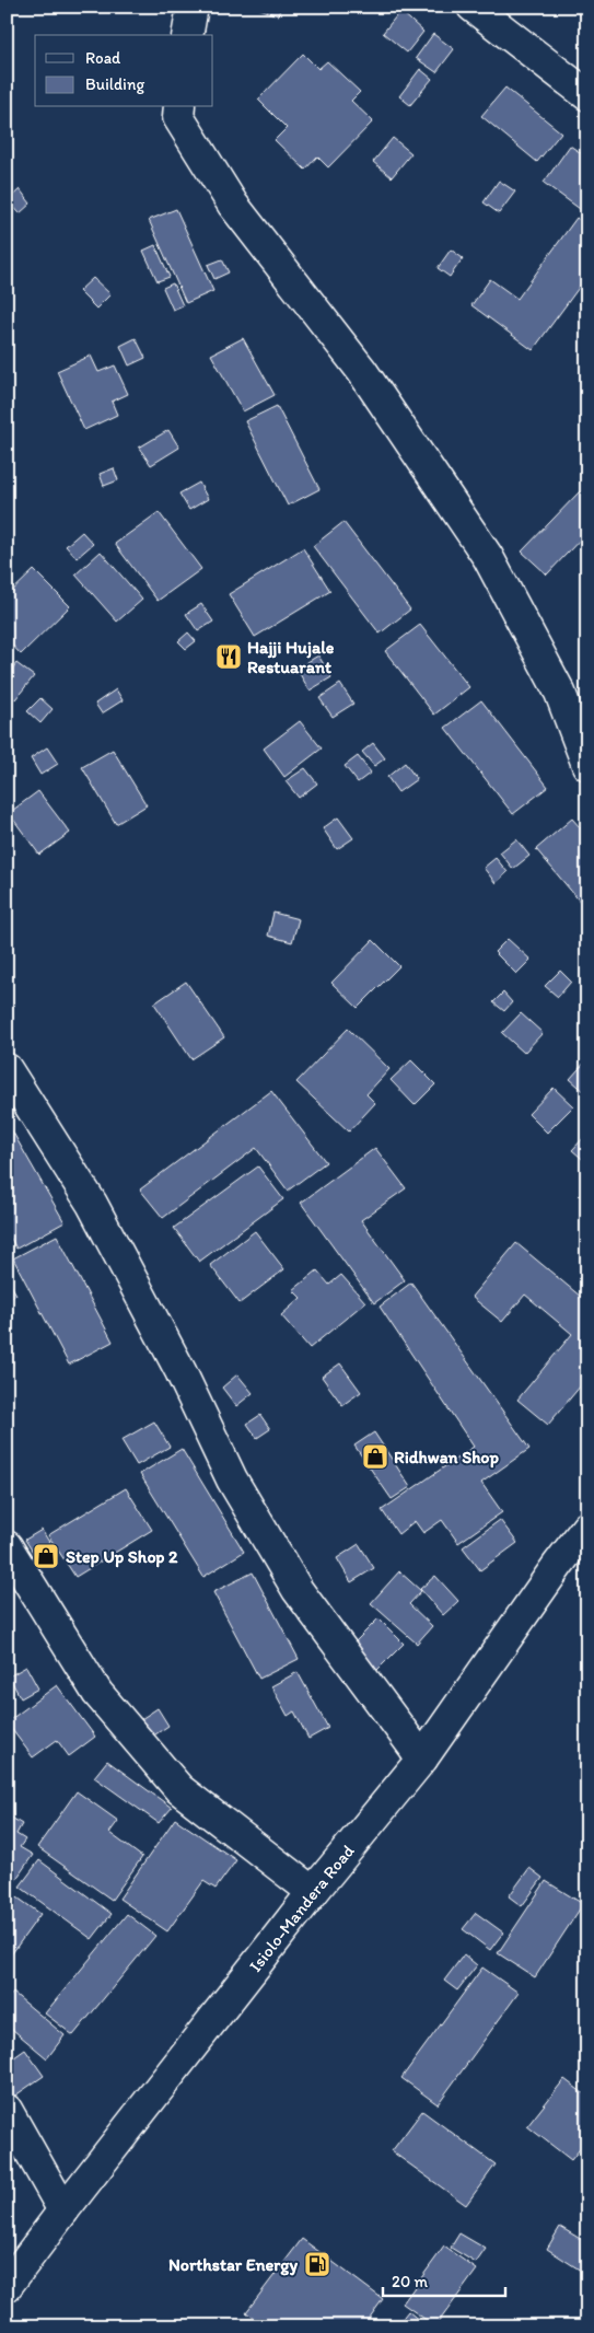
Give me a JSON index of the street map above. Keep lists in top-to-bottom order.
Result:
{
  "streets": {
    "main road": ["Isiolo-Mandera Road"]
  },
  "places": {
    "restaurant": ["Hajji Hujale Restuarant"],
    "shop": ["Ridhwan Shop", "Step Up Shop 2"],
    "fuel station": ["Northstar Energy"]
  },
  "legend": ["Road", "Building"],
  "scale_bar": "20 m"
}
